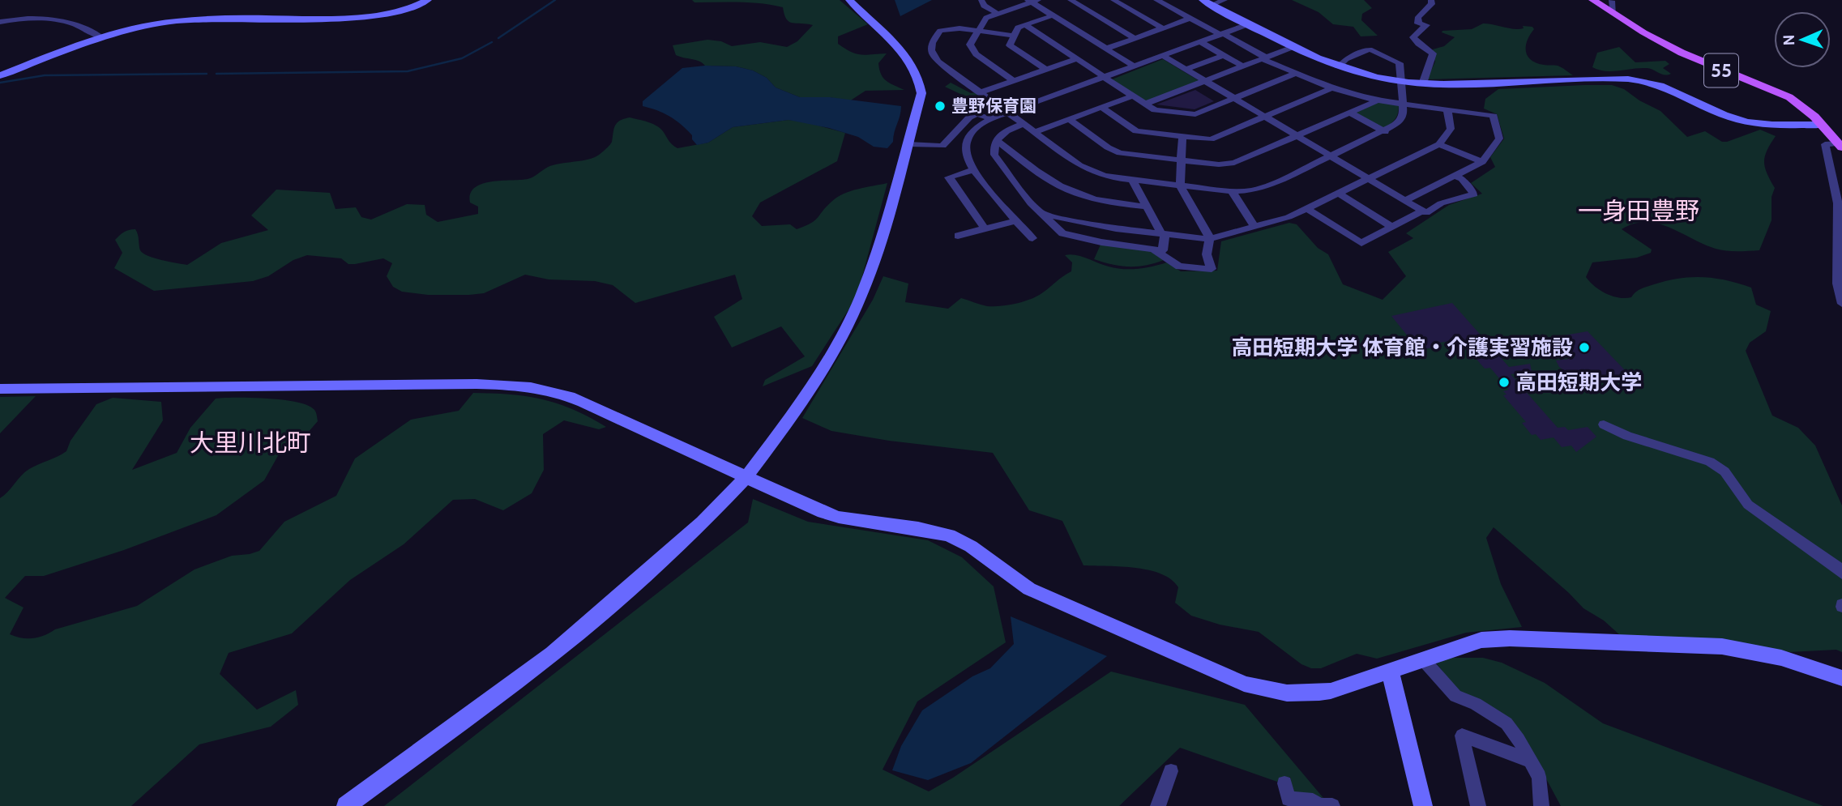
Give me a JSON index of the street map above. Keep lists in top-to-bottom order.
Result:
{
  "streets": {
    "main road": ["55"]
  },
  "districts": ["一身田豊野", "大里川北町"],
  "places": ["豊野保育園", "高田短期大学 体育館・介護実習施設", "高田短期大学"],
  "north": "left"
}
